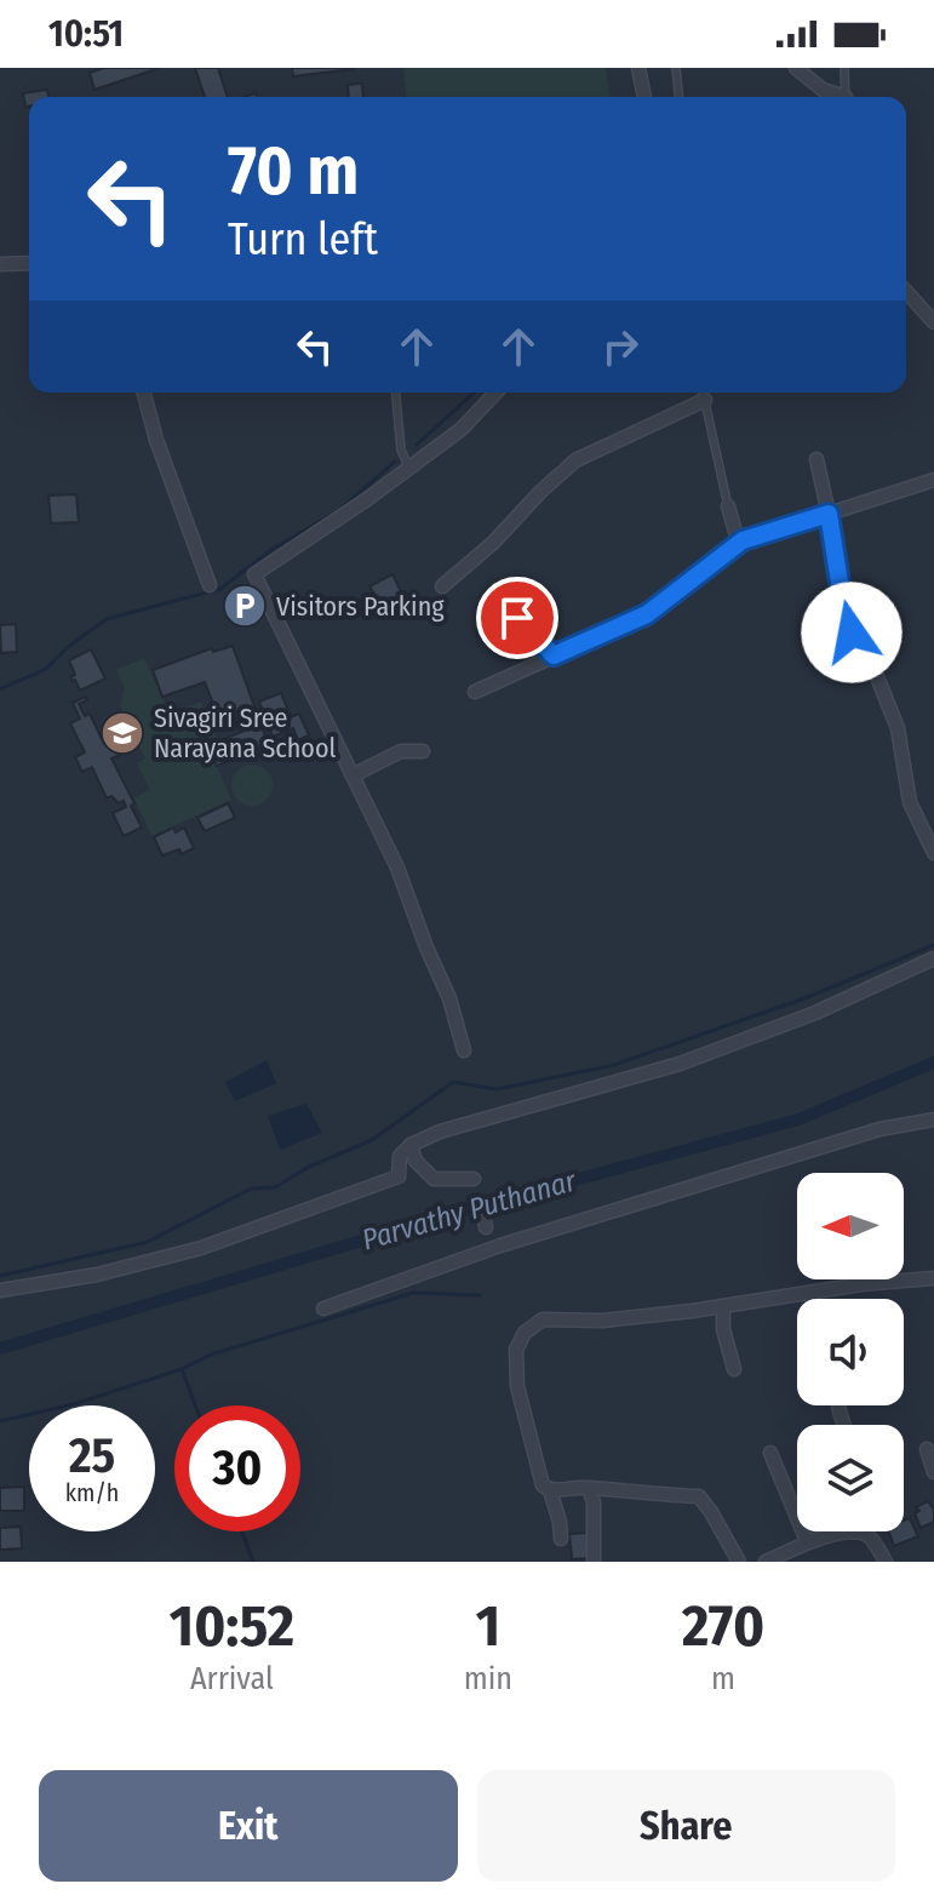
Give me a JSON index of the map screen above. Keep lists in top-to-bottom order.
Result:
{
  "water": ["Parvathy Puthanar"],
  "places": {
    "parking": ["Visitors Parking"],
    "school or university": ["Sivagiri Sree Narayana School"]
  },
  "north": "left",
  "page": {
    "status": "10:51",
    "turn": ["70 m", "Turn left"],
    "speed": "25 km/h",
    "limit": "30",
    "eta": [
      "10:52",
      "Arrival",
      "1",
      "min",
      "270",
      "m"
    ],
    "buttons": ["Exit", "Share"]
  }
}
